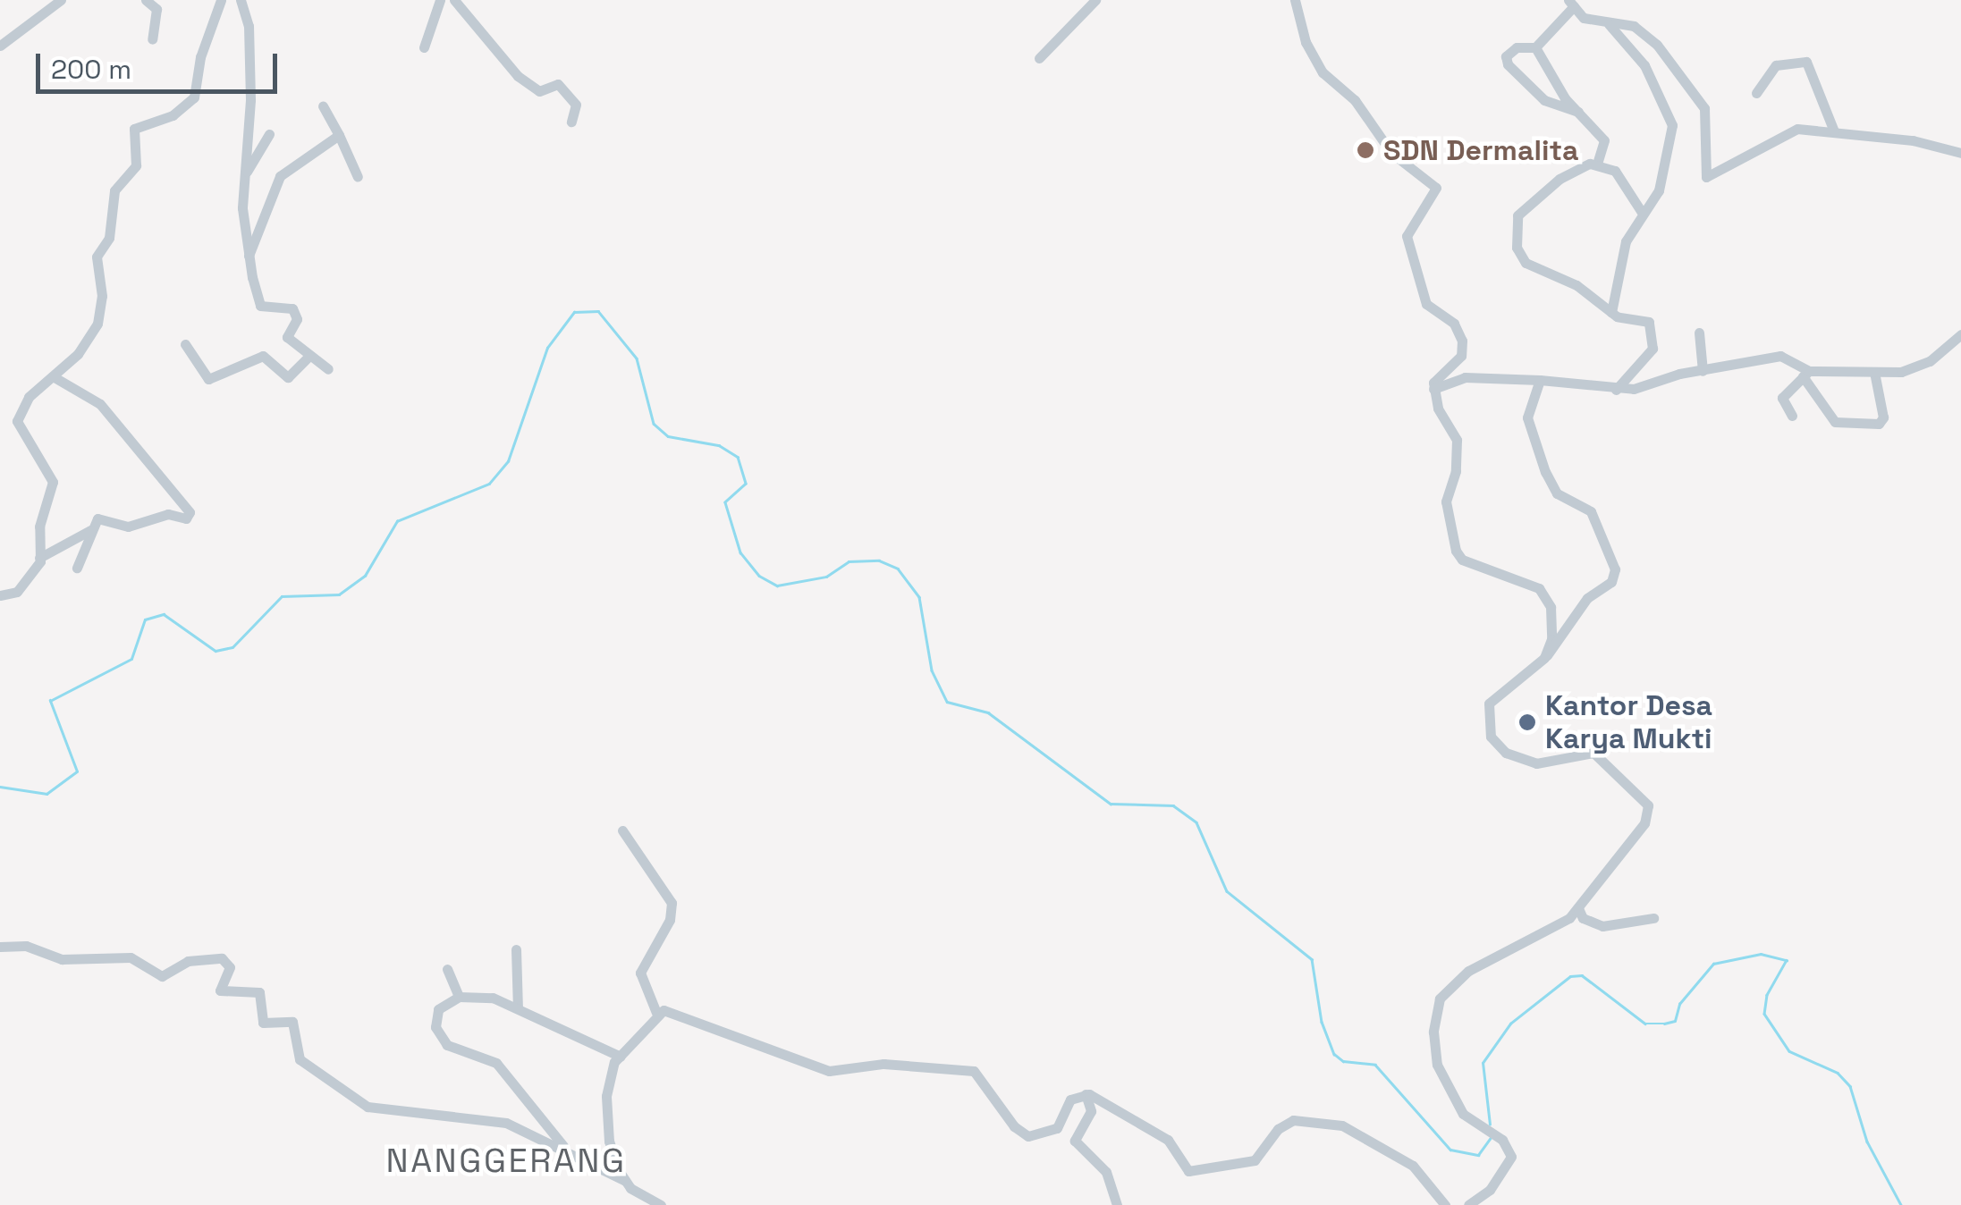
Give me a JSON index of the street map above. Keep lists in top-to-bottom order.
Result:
{
  "districts": ["NANGGERANG"],
  "places": ["SDN Dermalita", "Kantor Desa Karya Mukti"],
  "scale_bar": "200 m"
}
